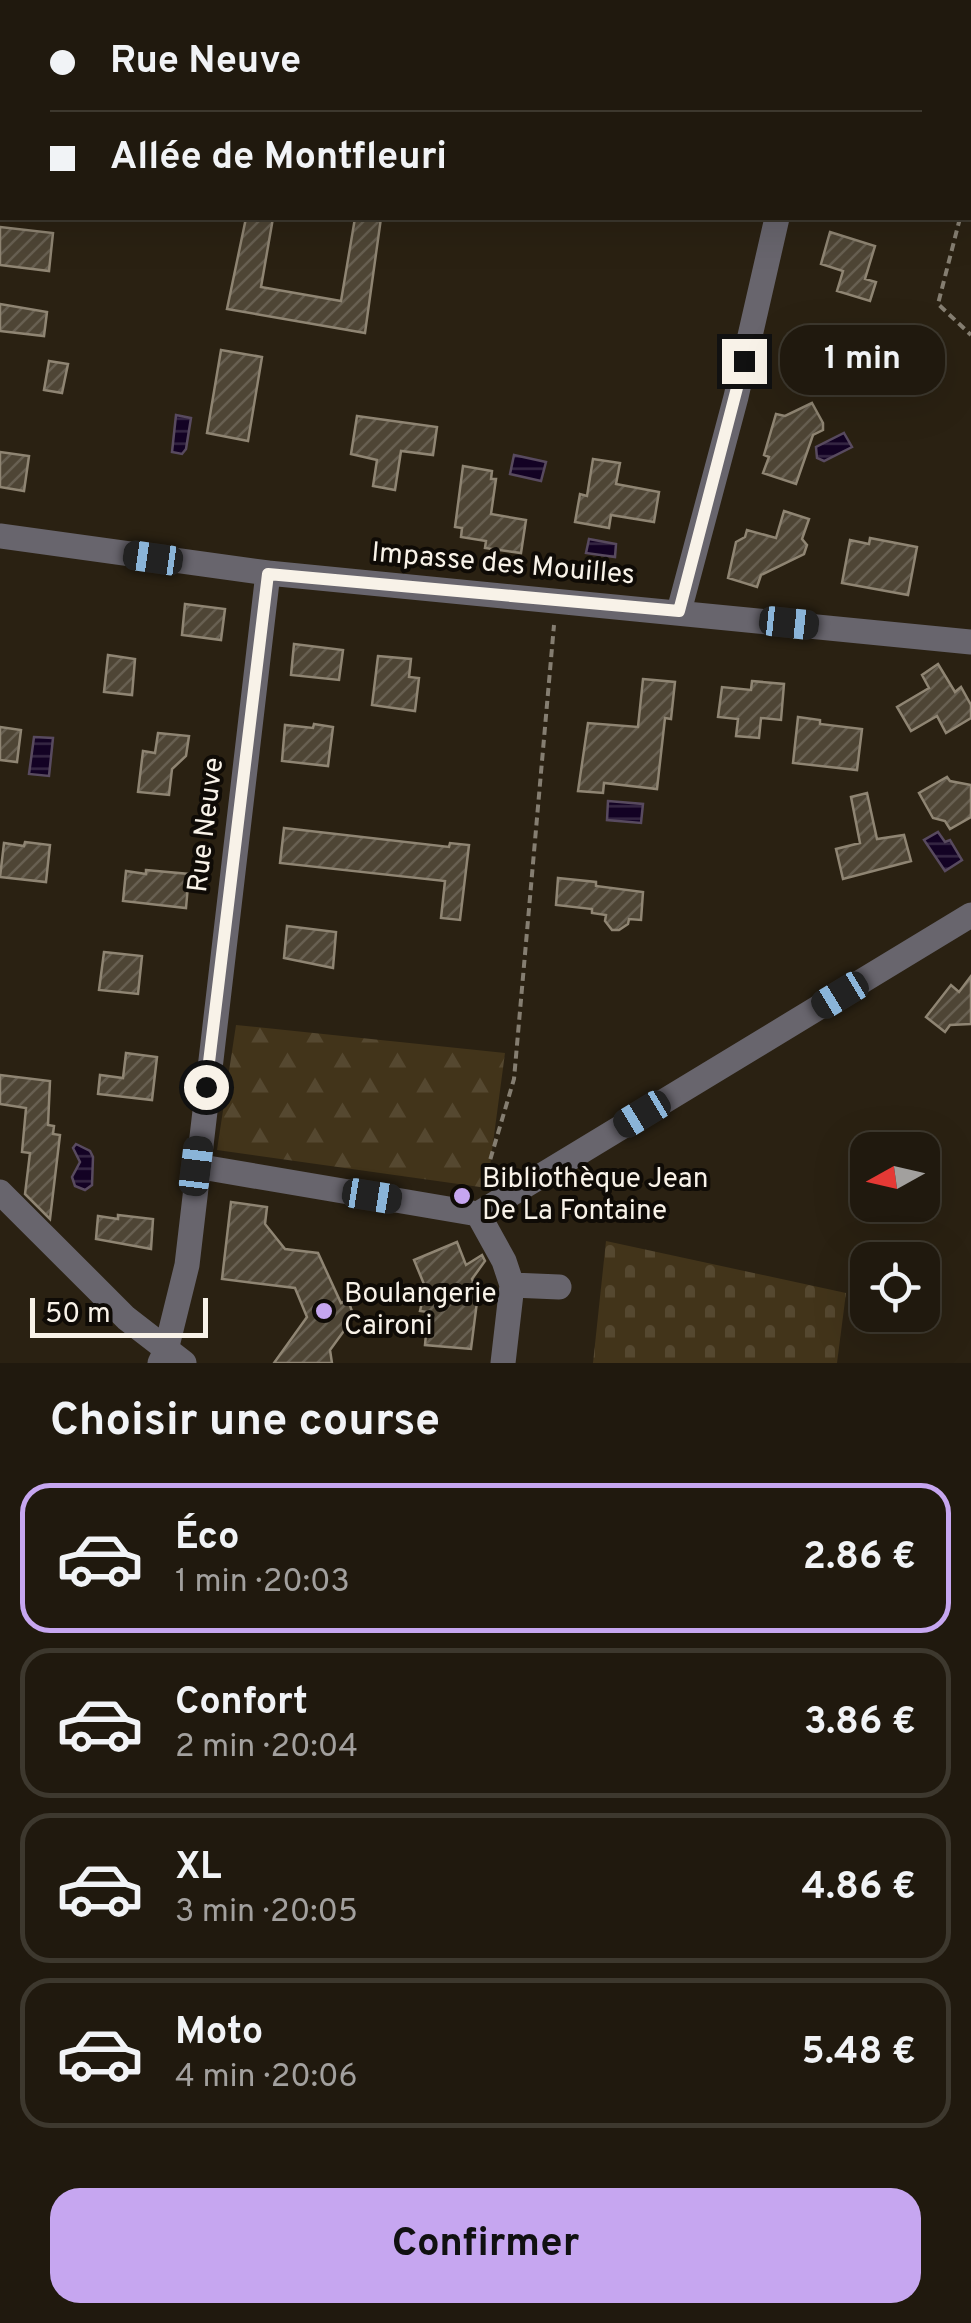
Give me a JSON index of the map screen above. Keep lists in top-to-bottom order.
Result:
{
  "streets": {
    "street": ["Impasse des Mouilles", "Rue Neuve"]
  },
  "crossings": [
    ["Impasse des Mouilles", "Rue Neuve"]
  ],
  "places": ["Bibliothèque Jean De La Fontaine", "Boulangerie Caironi"],
  "scale_bar": "50 m",
  "north": "left",
  "page": {
    "banner": ["Rue Neuve", "Allée de Montfleuri"],
    "bubble": "1 min",
    "scale": "50 m",
    "heading": "Choisir une course",
    "list": [
      {
        "name": "Éco",
        "note": "1 min · 20:03",
        "value": "2.86 €"
      },
      {
        "name": "Confort",
        "note": "2 min · 20:04",
        "value": "3.86 €"
      },
      {
        "name": "XL",
        "note": "3 min · 20:05",
        "value": "4.86 €"
      },
      {
        "name": "Moto",
        "note": "4 min · 20:06",
        "value": "5.48 €"
      }
    ],
    "buttons": "Confirmer"
  }
}
